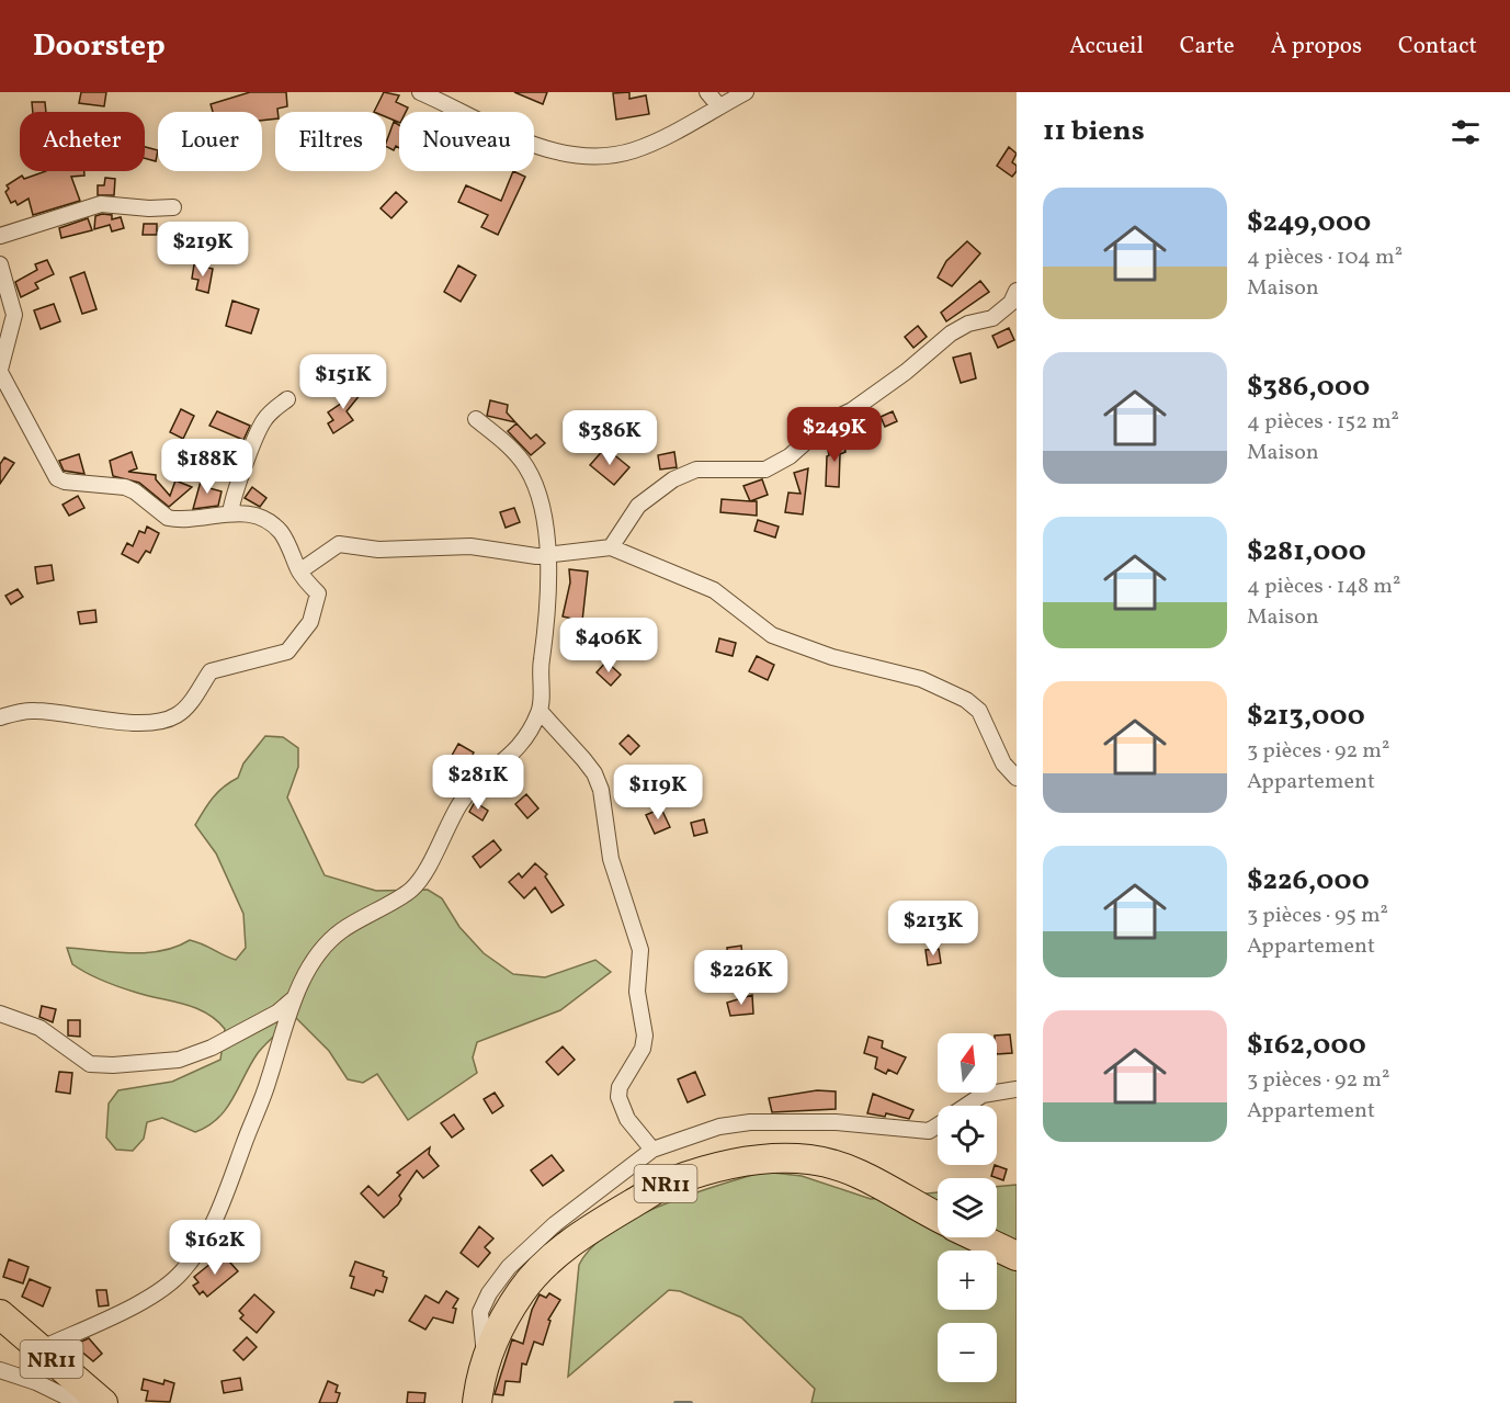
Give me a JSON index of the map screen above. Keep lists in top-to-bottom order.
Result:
{
  "streets": {
    "highway": ["NR11"]
  },
  "north": "top",
  "page": {
    "header": "Doorstep",
    "nav": [
      "Accueil",
      "Carte",
      "À propos",
      "Contact"
    ],
    "heading": "11 biens",
    "chip": [
      "Acheter",
      "Louer",
      "Filtres",
      "Nouveau"
    ],
    "list": [
      {
        "name": "$249,000",
        "note": "4 pièces · 104 m² · Maison"
      },
      {
        "name": "$386,000",
        "note": "4 pièces · 152 m² · Maison"
      },
      {
        "name": "$281,000",
        "note": "4 pièces · 148 m² · Maison"
      },
      {
        "name": "$213,000",
        "note": "3 pièces · 92 m² · Appartement"
      },
      {
        "name": "$226,000",
        "note": "3 pièces · 95 m² · Appartement"
      },
      {
        "name": "$162,000",
        "note": "3 pièces · 92 m² · Appartement"
      }
    ],
    "price": [
      "$219K",
      "$151K",
      "$249K",
      "$386K",
      "$188K",
      "$406K",
      "$281K",
      "$119K",
      "$213K",
      "$226K",
      "$162K"
    ],
    "map_buttons": ["+", "−"]
  }
}
